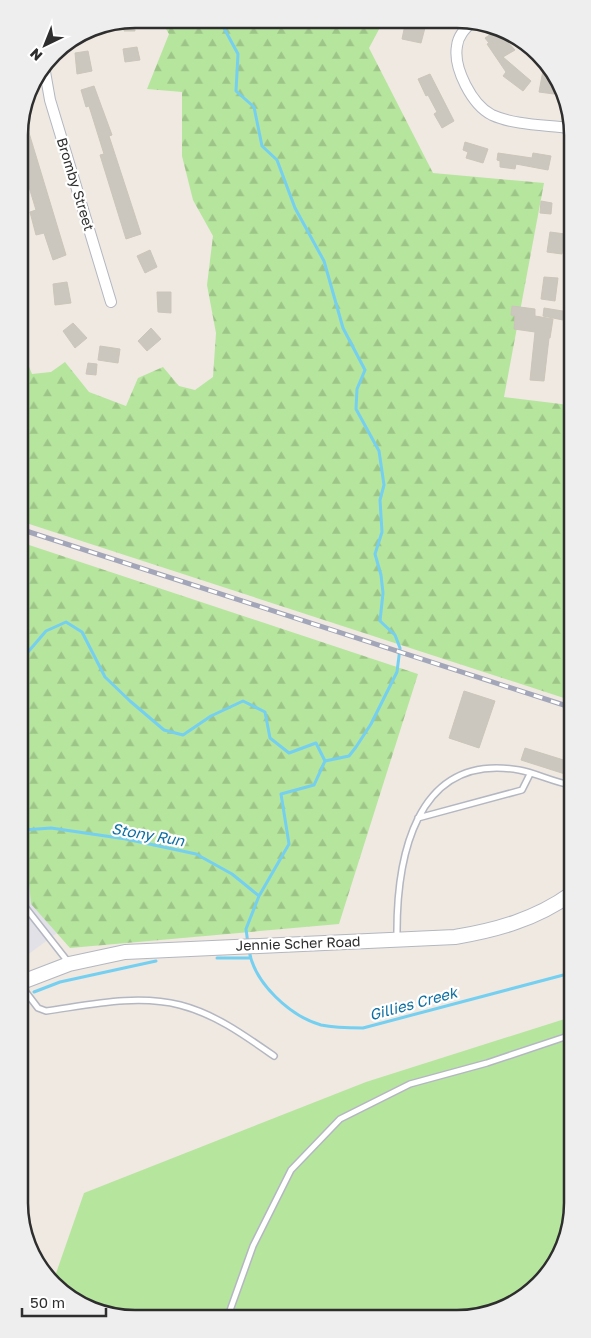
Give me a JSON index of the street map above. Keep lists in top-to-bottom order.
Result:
{
  "streets": {
    "street": ["Bromby Street", "Jennie Scher Road"]
  },
  "water": ["Stony Run", "Gillies Creek"],
  "scale_bar": "50 m",
  "north": "bottom left"
}
